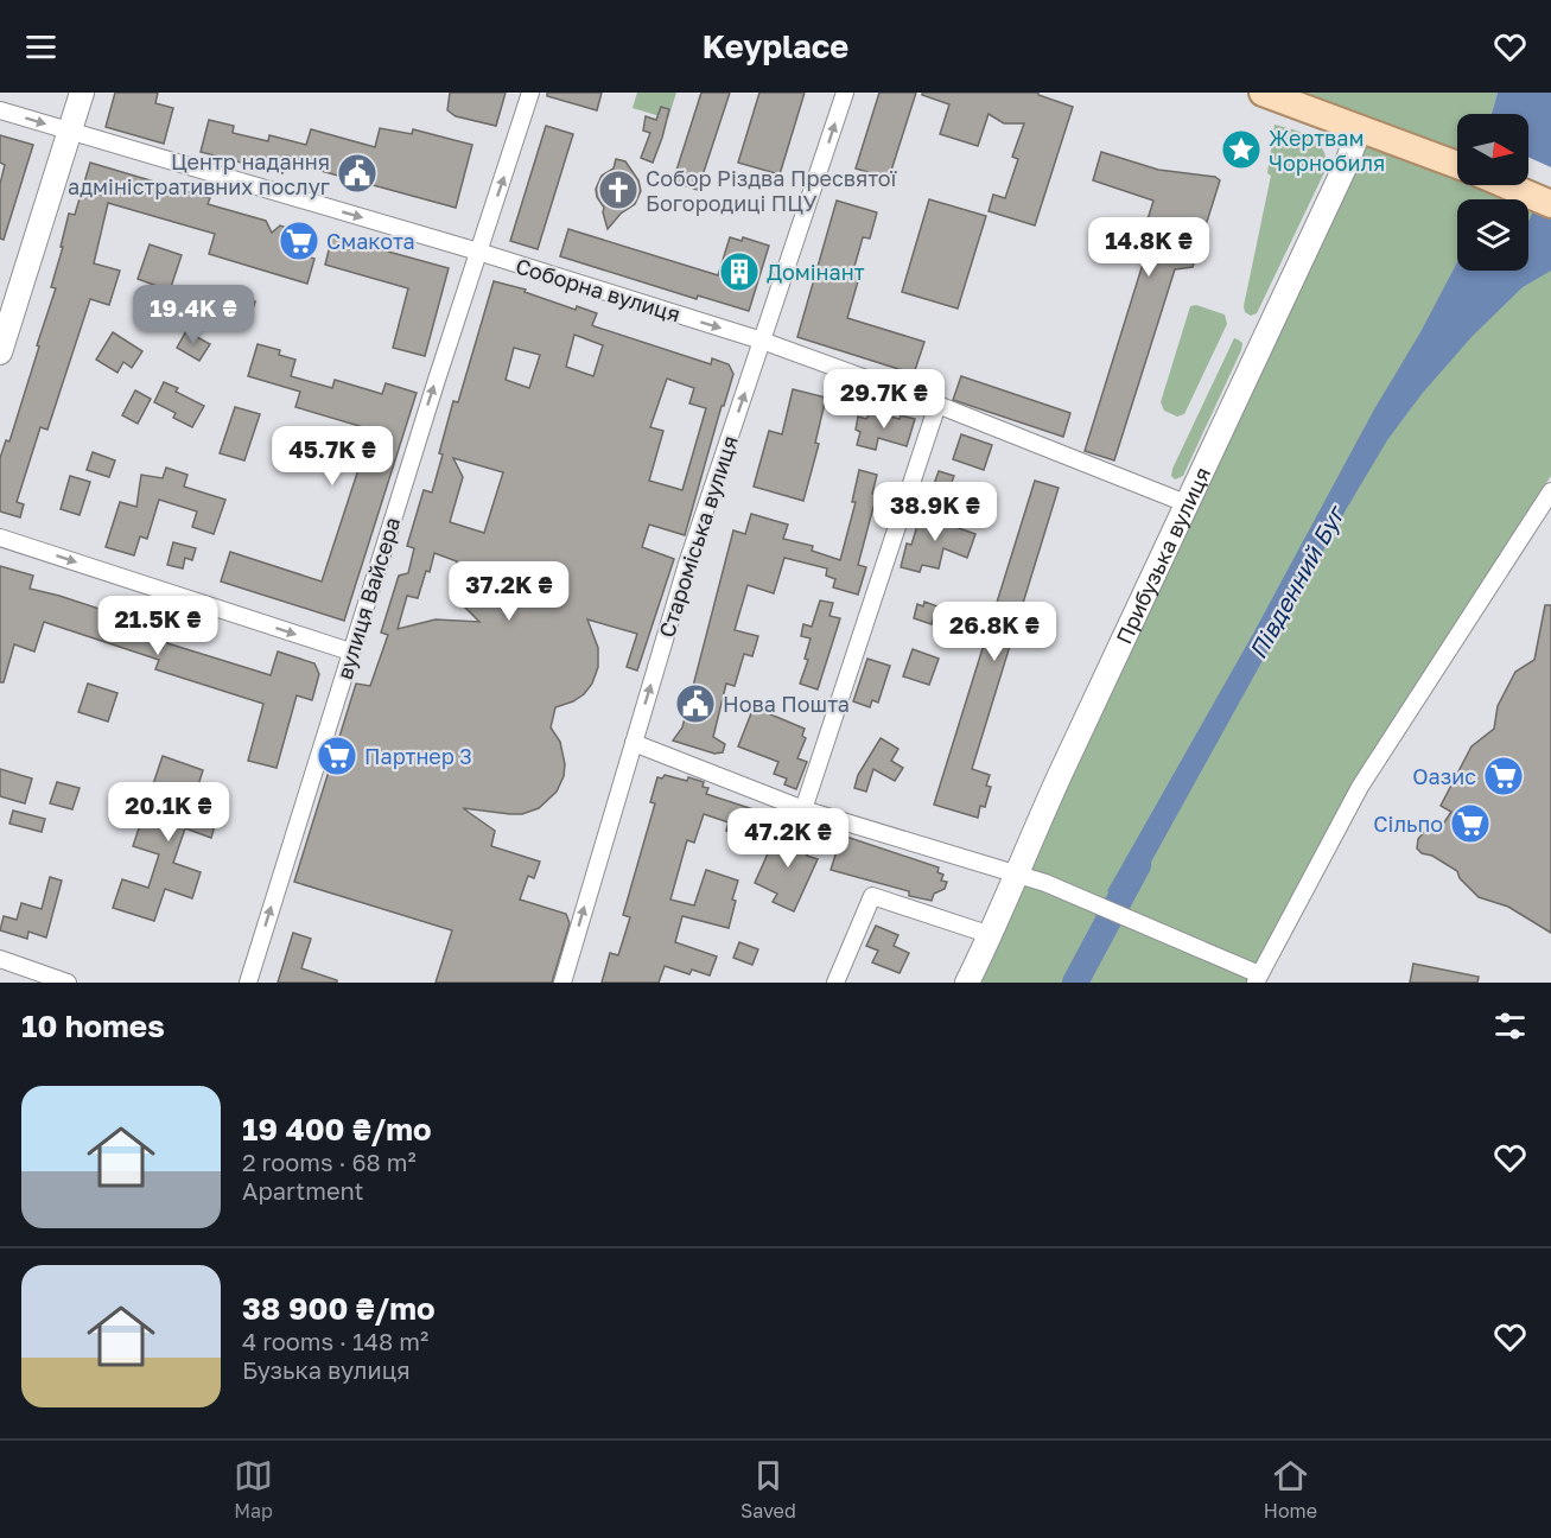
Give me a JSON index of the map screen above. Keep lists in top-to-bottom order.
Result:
{
  "streets": {
    "street": [
      "Соборна вулиця",
      "Староміська вулиця",
      "Прибузька вулиця",
      "вулиця Вайсера"
    ]
  },
  "crossings": [
    ["Соборна вулиця", "Староміська вулиця"],
    ["Соборна вулиця", "Прибузька вулиця"],
    ["Соборна вулиця", "вулиця Вайсера"]
  ],
  "one_way": ["Соборна вулиця", "Староміська вулиця", "вулиця Вайсера"],
  "water": ["Південний Буг"],
  "places": {
    "place": ["Жертвам Чорнобиля"],
    "public building": ["Центр надання адміністративних послуг", "Нова Пошта"],
    "church": ["Собор Різдва Пресвятої Богородиці ПЦУ"],
    "supermarket": [
      "Смакота",
      "Партнер 3",
      "Оазис",
      "Сільпо"
    ],
    "building": ["Домінант"]
  },
  "north": "right",
  "page": {
    "header": "Keyplace",
    "price": [
      "14.8K ₴",
      "19.4K ₴",
      "29.7K ₴",
      "45.7K ₴",
      "38.9K ₴",
      "37.2K ₴",
      "21.5K ₴",
      "26.8K ₴",
      "20.1K ₴",
      "47.2K ₴"
    ],
    "heading": "10 homes",
    "list": [
      {
        "name": "19 400 ₴/mo",
        "note": "2 rooms · 68 m² · Apartment"
      },
      {
        "name": "38 900 ₴/mo",
        "note": "4 rooms · 148 m² · Бузька вулиця"
      }
    ],
    "tabs": ["Map", "Saved", "Home"]
  }
}
